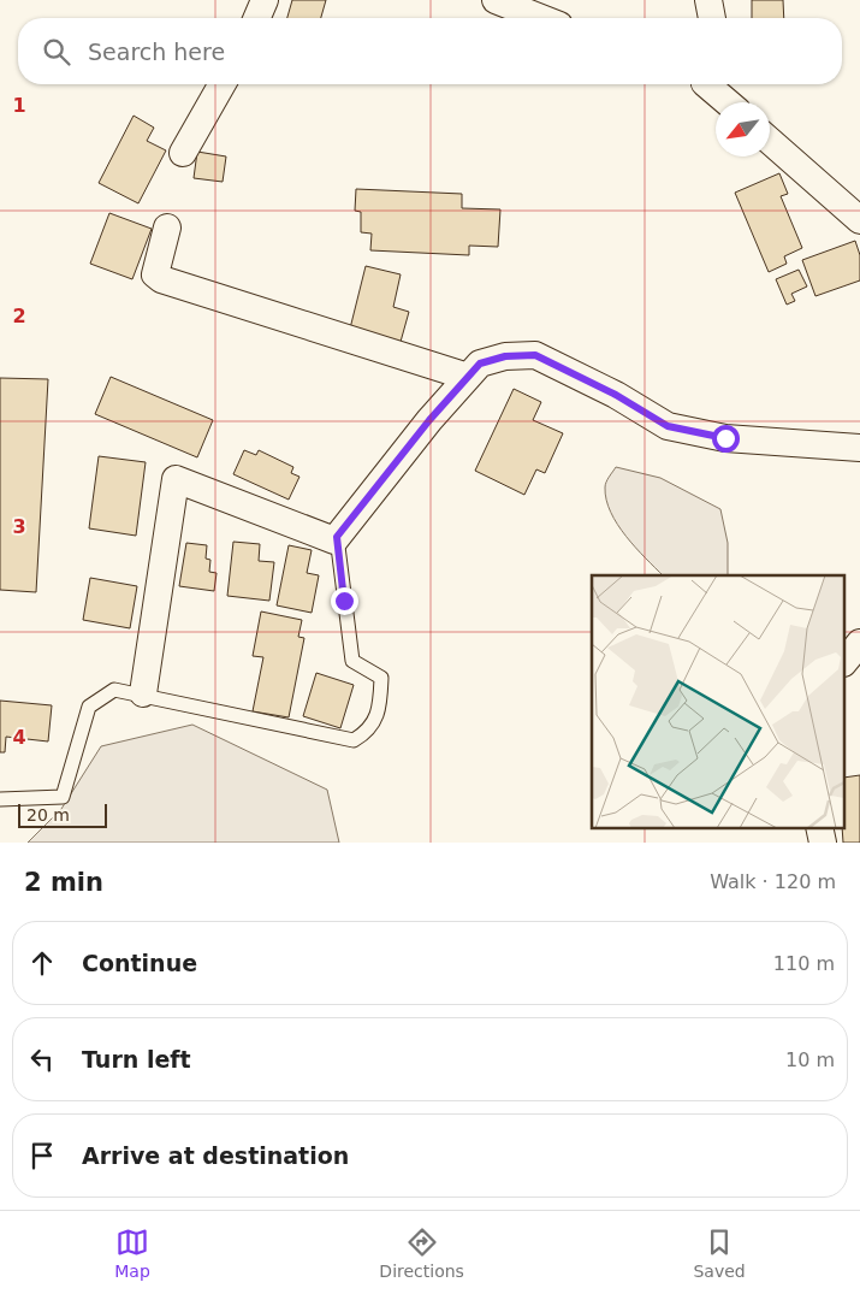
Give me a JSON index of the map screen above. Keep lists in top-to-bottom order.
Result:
{
  "scale_bar": "20 m",
  "north": "bottom left",
  "page": {
    "search": "Search here",
    "scale": "20 m",
    "heading": ["2 min", "Walk · 120 m"],
    "list": [
      ["Continue", "110 m"],
      ["Turn left", "10 m"],
      "Arrive at destination"
    ],
    "nav": ["Map", "Directions", "Saved"]
  },
  "grid": {
    "rows": [
      "1",
      "2",
      "3",
      "4"
    ]
  }
}
